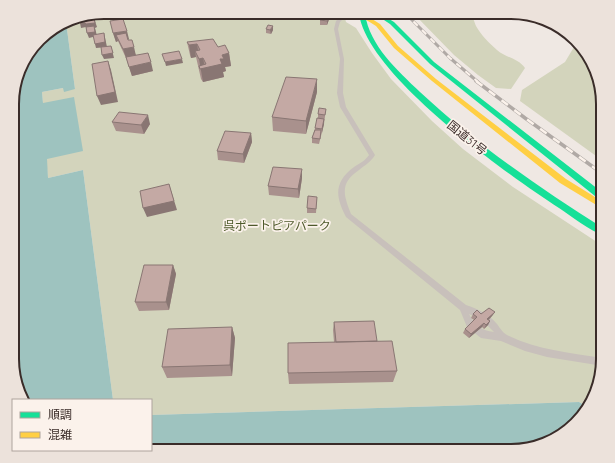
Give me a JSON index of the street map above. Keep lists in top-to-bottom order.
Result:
{
  "streets": {
    "main road": ["国道31号"]
  },
  "parks": ["呉ポートピアパーク"],
  "legend": ["順調", "混雑"]
}
